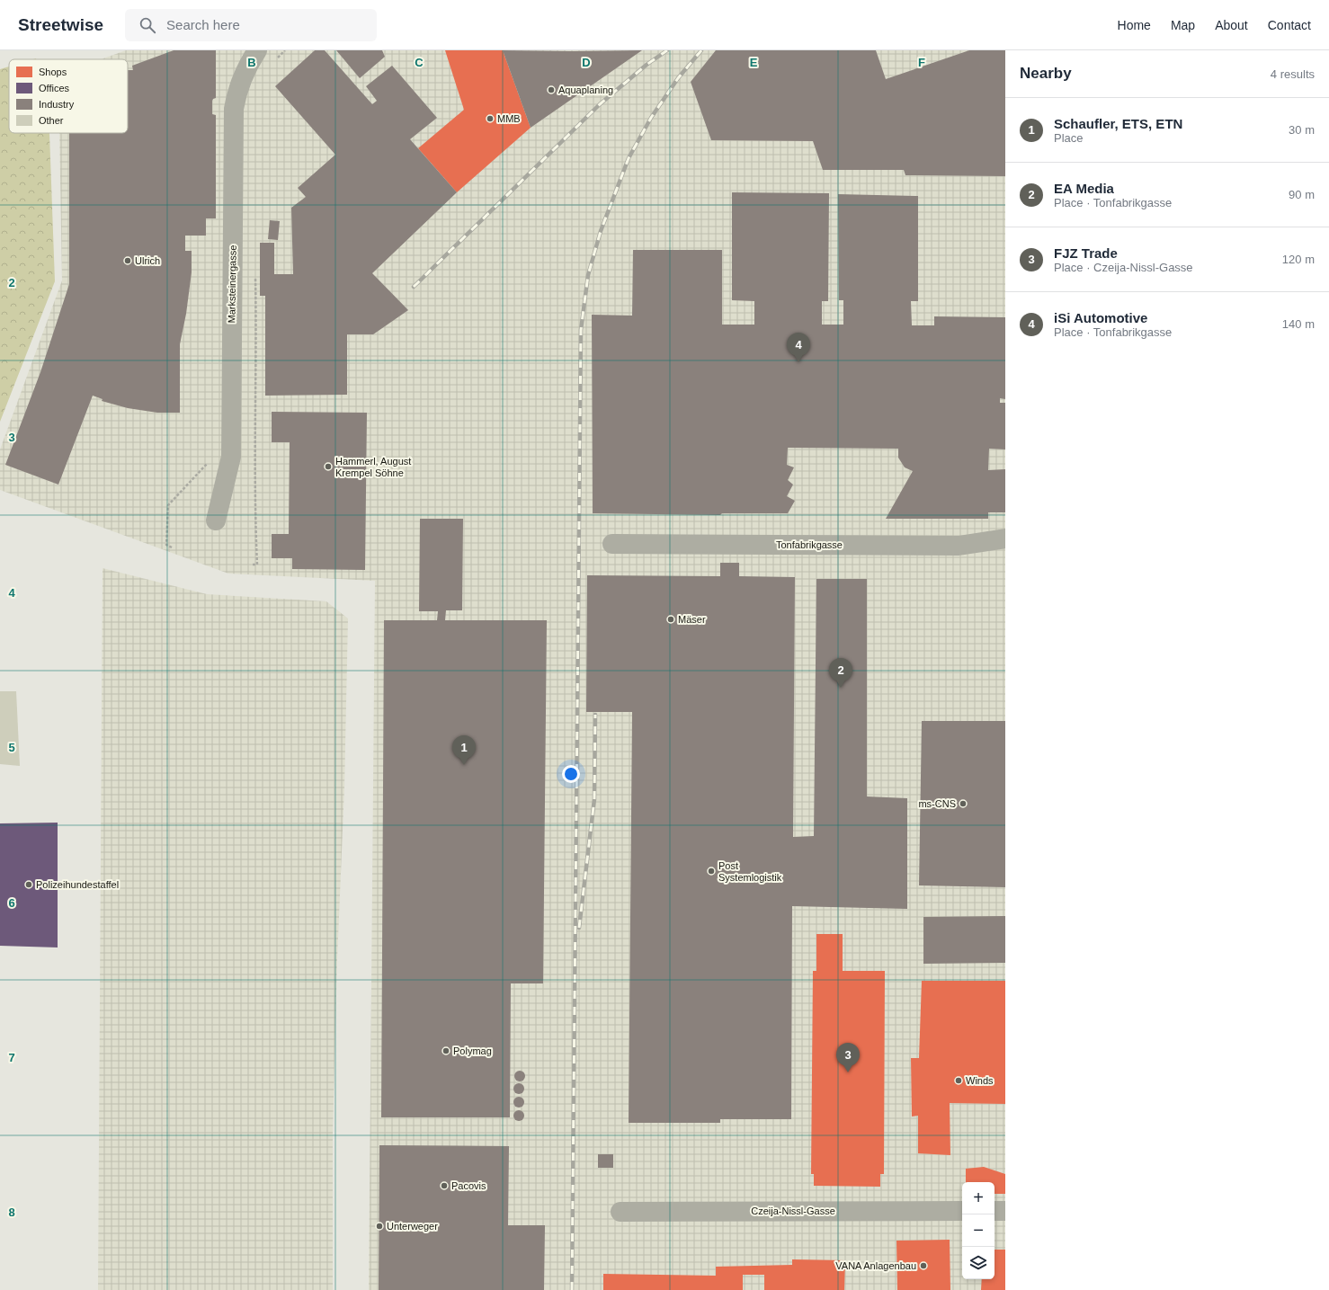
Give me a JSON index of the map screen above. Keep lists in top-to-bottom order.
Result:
{
  "streets": {
    "street": ["Marksteinergasse", "Tonfabrikgasse", "Czeija-Nissl-Gasse"]
  },
  "places": [
    "Aquaplaning",
    "MMB",
    "Ulrich",
    "Hammerl, August Krempel Söhne",
    "Mäser",
    "ms-CNS",
    "Post Systemlogistik",
    "Polizeihundestaffel",
    "Polymag",
    "Winds",
    "Pacovis",
    "Unterweger",
    "VANA Anlagenbau"
  ],
  "legend": [
    "Shops",
    "Offices",
    "Industry",
    "Other"
  ],
  "page": {
    "header": "Streetwise",
    "search": "Search here",
    "nav": [
      "Home",
      "Map",
      "About",
      "Contact"
    ],
    "heading": ["Nearby", "4 results"],
    "list": [
      {
        "mark": "1",
        "name": "Schaufler, ETS, ETN",
        "note": "Place",
        "value": "30 m"
      },
      {
        "mark": "2",
        "name": "EA Media",
        "note": "Place · Tonfabrikgasse",
        "value": "90 m"
      },
      {
        "mark": "3",
        "name": "FJZ Trade",
        "note": "Place · Czeija-Nissl-Gasse",
        "value": "120 m"
      },
      {
        "mark": "4",
        "name": "iSi Automotive",
        "note": "Place · Tonfabrikgasse",
        "value": "140 m"
      }
    ],
    "pins": [
      "4",
      "2",
      "1",
      "3"
    ],
    "map_buttons": ["+", "−"]
  },
  "grid": {
    "columns": [
      "B",
      "C",
      "D",
      "E",
      "F"
    ],
    "rows": [
      "2",
      "3",
      "4",
      "5",
      "6",
      "7",
      "8"
    ]
  }
}
